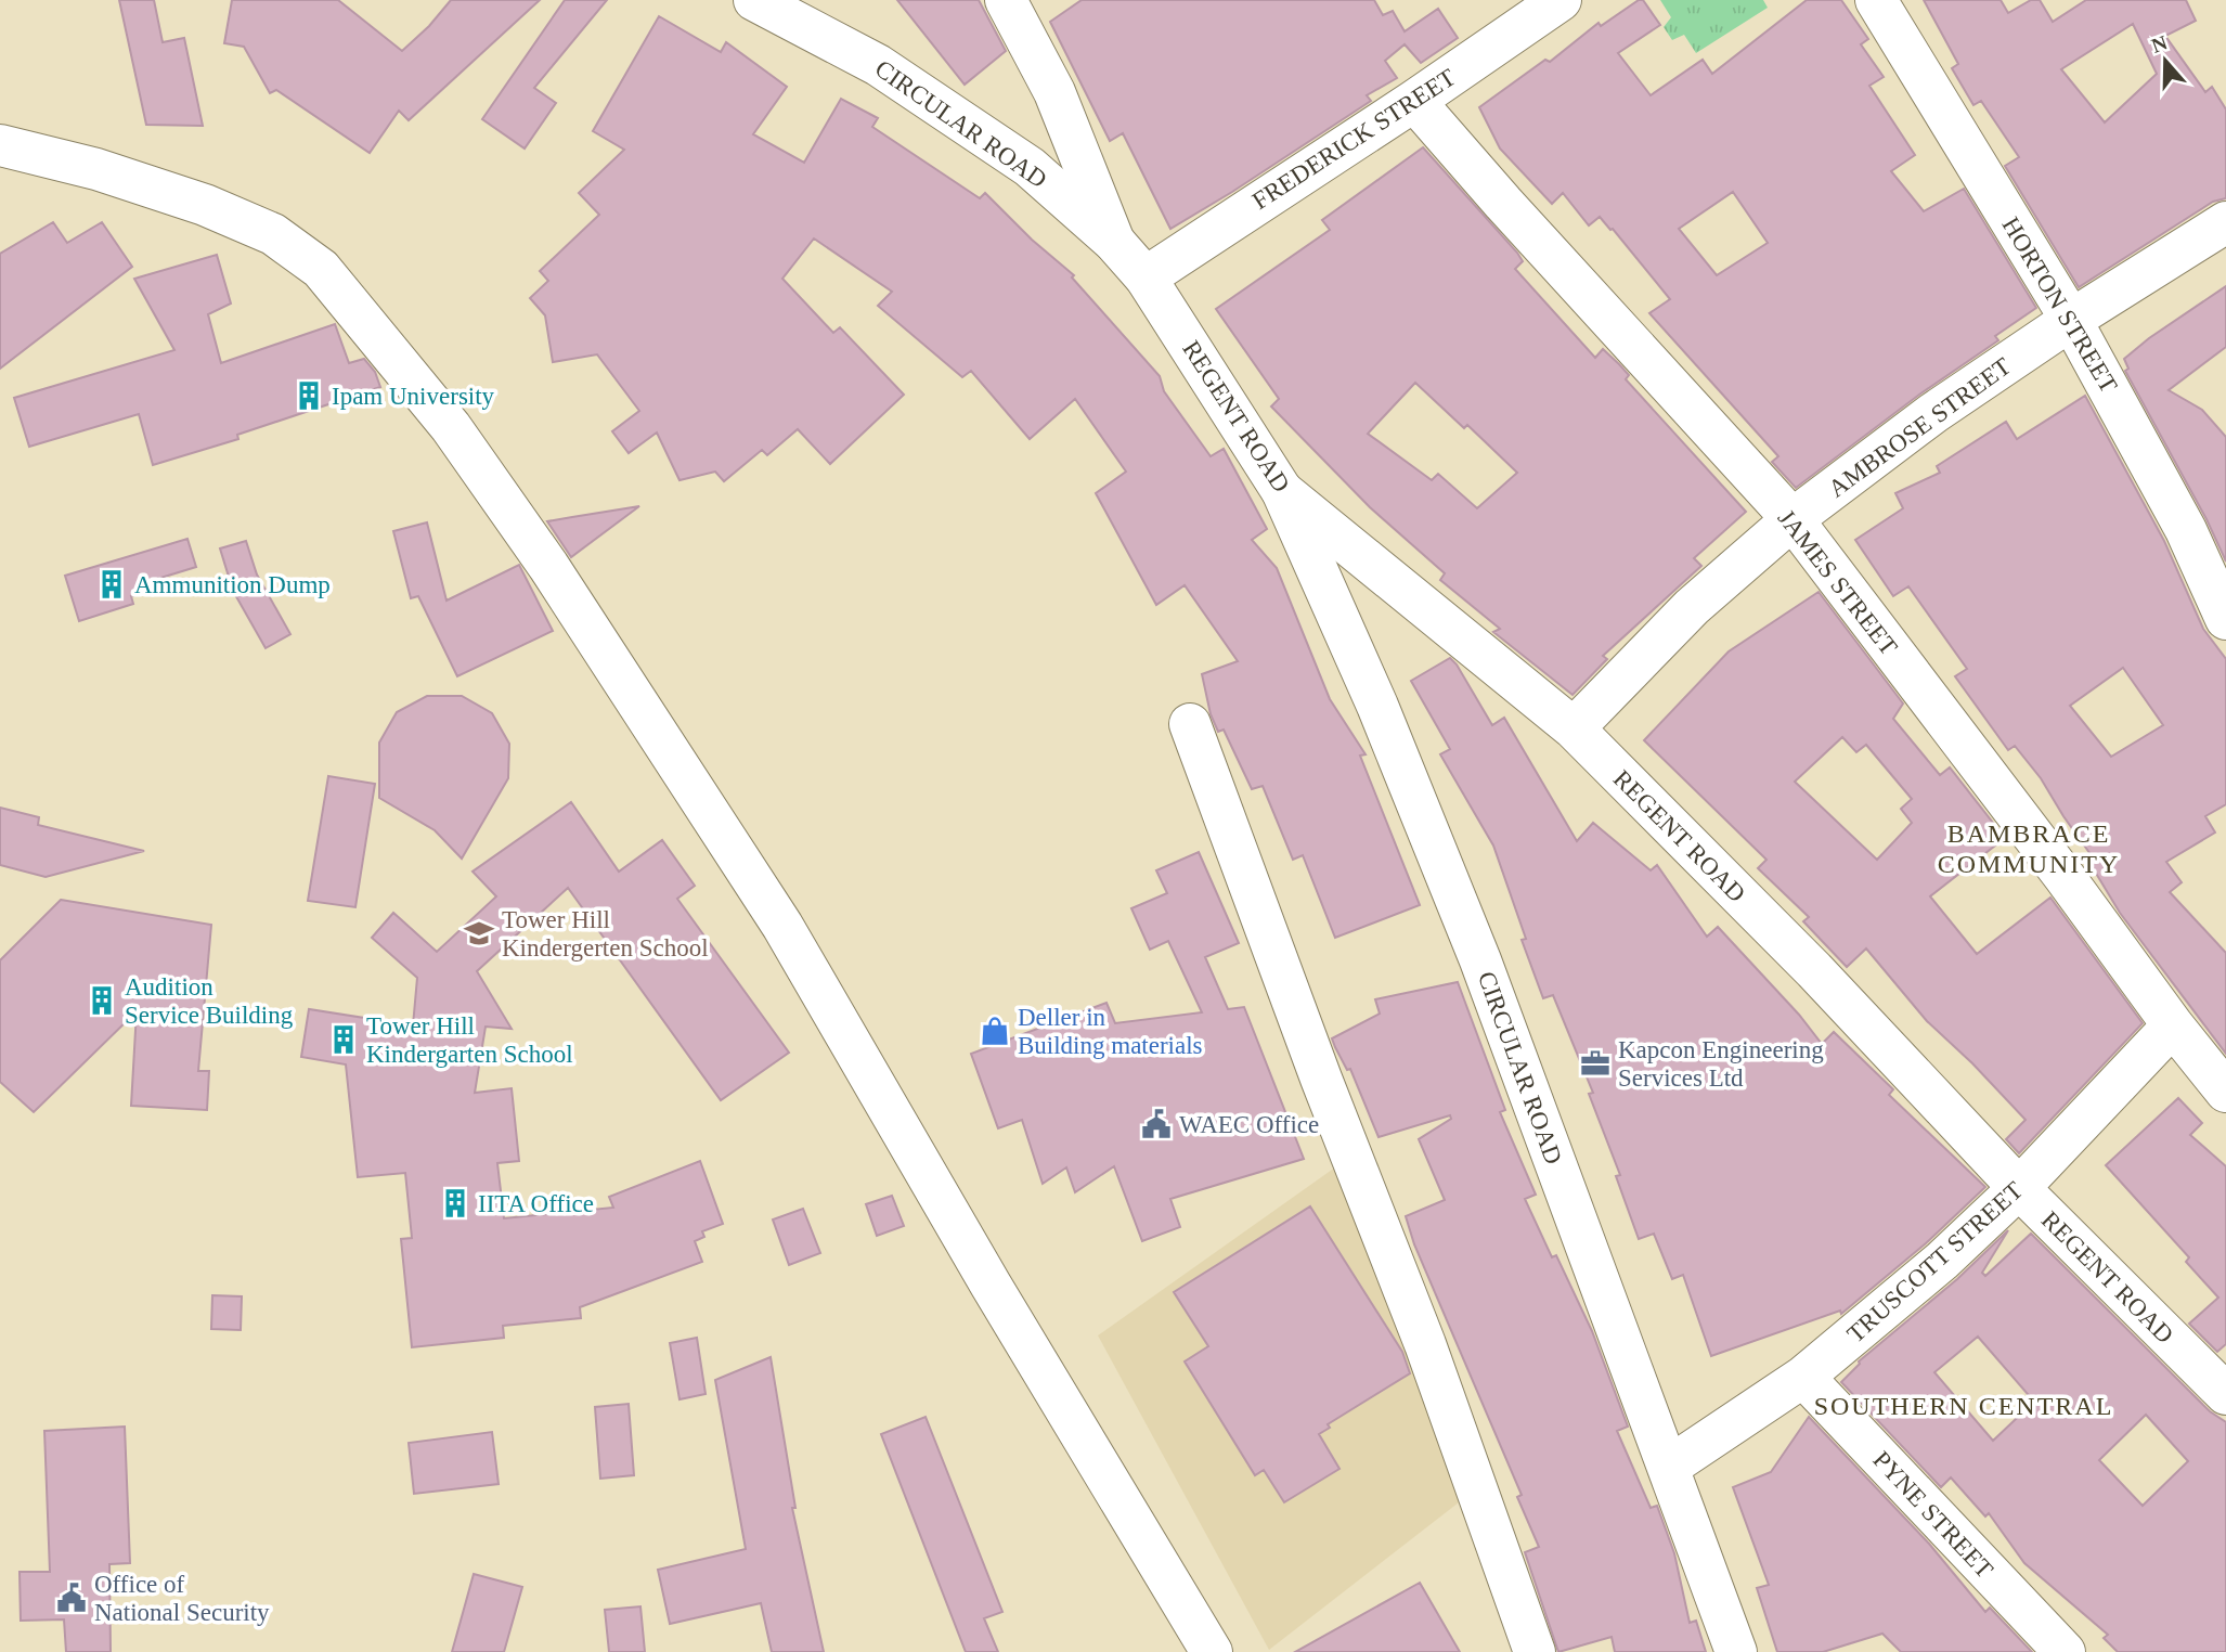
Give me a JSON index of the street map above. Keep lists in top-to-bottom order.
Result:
{
  "streets": {
    "street": [
      "CIRCULAR ROAD",
      "FREDERICK STREET",
      "HORTON STREET",
      "REGENT ROAD",
      "AMBROSE STREET",
      "JAMES STREET",
      "TRUSCOTT STREET",
      "PYNE STREET"
    ]
  },
  "crossings": [
    ["CIRCULAR ROAD", "FREDERICK STREET"],
    ["CIRCULAR ROAD", "REGENT ROAD"],
    ["CIRCULAR ROAD", "TRUSCOTT STREET"],
    ["FREDERICK STREET", "REGENT ROAD"],
    ["FREDERICK STREET", "JAMES STREET"],
    ["HORTON STREET", "AMBROSE STREET"],
    ["REGENT ROAD", "AMBROSE STREET"],
    ["REGENT ROAD", "TRUSCOTT STREET"],
    ["AMBROSE STREET", "JAMES STREET"],
    ["JAMES STREET", "TRUSCOTT STREET"],
    ["TRUSCOTT STREET", "PYNE STREET"]
  ],
  "districts": ["BAMBRACE COMMUNITY", "SOUTHERN CENTRAL"],
  "places": {
    "building": [
      "Ipam University",
      "Ammunition Dump",
      "Audition Service Building",
      "Tower Hill Kindergarten School",
      "IITA Office"
    ],
    "school or university": ["Tower Hill Kindergerten School"],
    "shop": ["Deller in Building materials"],
    "office": ["Kapcon Engineering Services Ltd"],
    "public building": ["WAEC Office", "Office of National Security"]
  },
  "north": "top"
}
